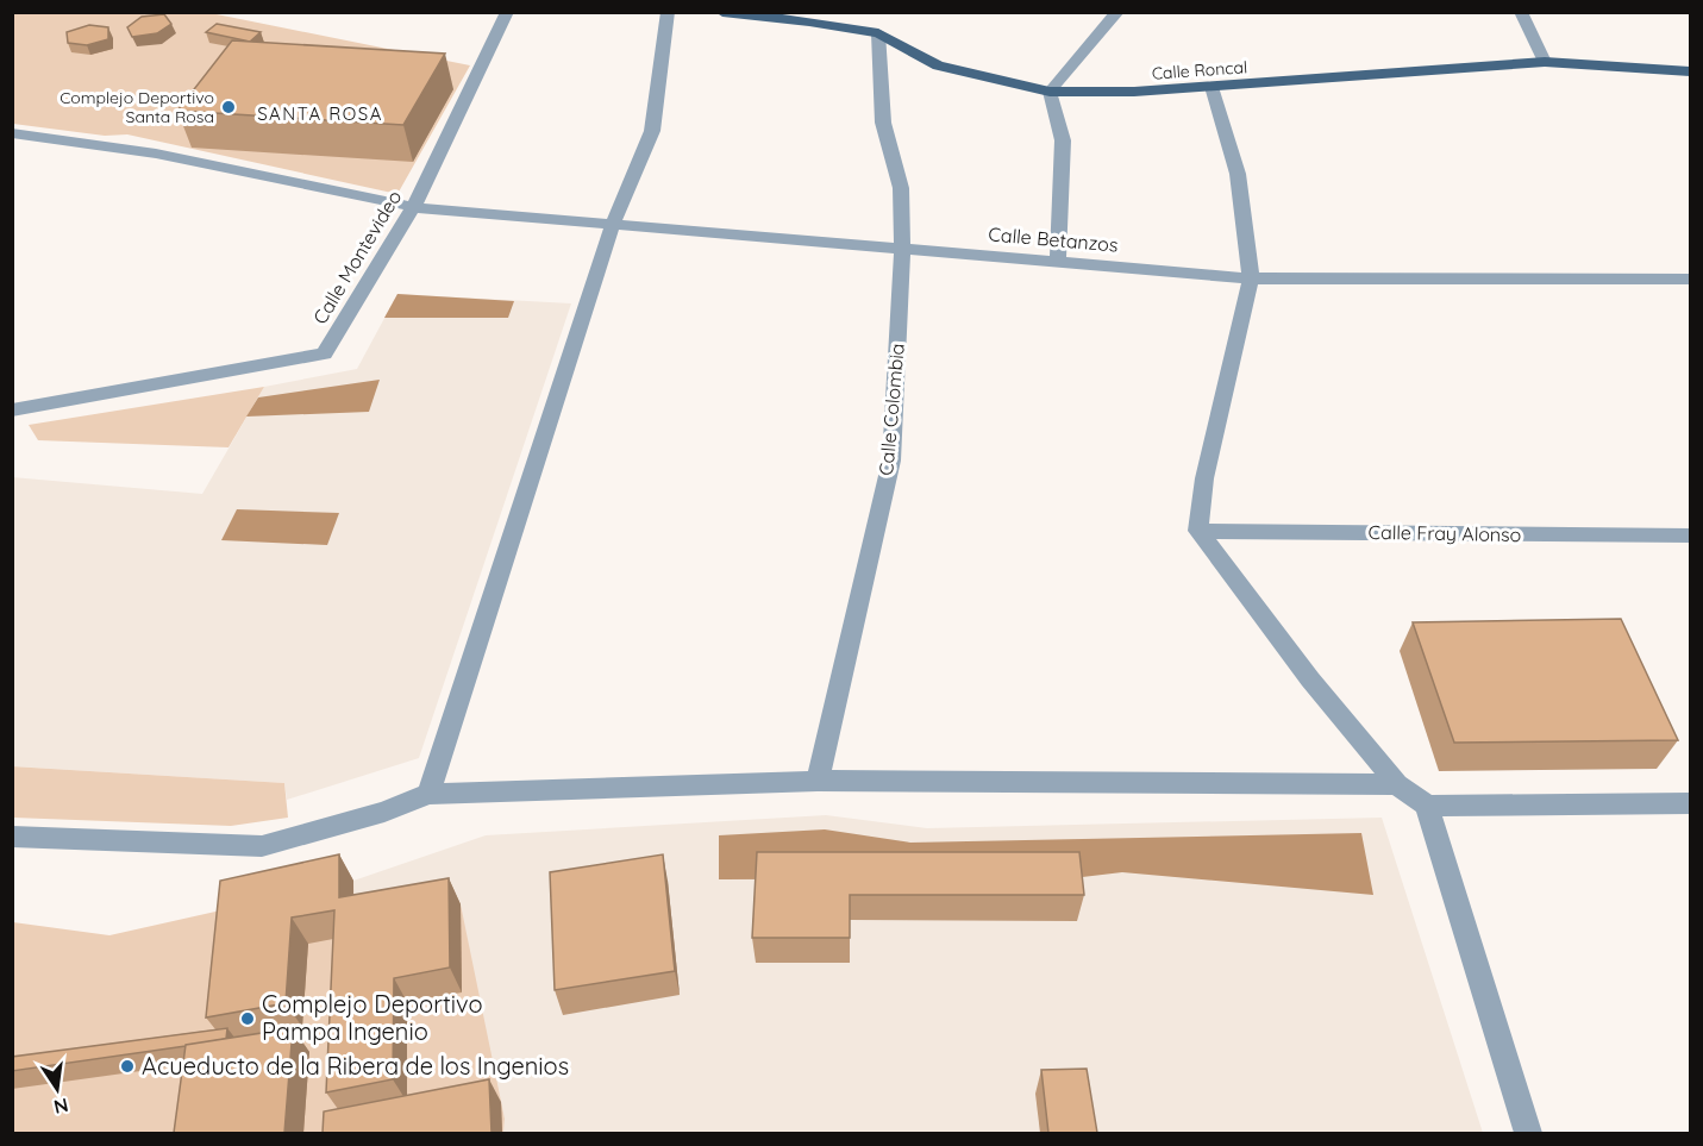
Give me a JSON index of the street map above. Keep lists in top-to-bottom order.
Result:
{
  "streets": {
    "main road": ["Calle Roncal"],
    "street": [
      "Calle Betanzos",
      "Calle Montevideo",
      "Calle Colombia",
      "Calle Fray Alonso"
    ]
  },
  "crossings": [
    ["Calle Roncal", "Calle Colombia"],
    ["Calle Betanzos", "Calle Montevideo"],
    ["Calle Betanzos", "Calle Colombia"]
  ],
  "districts": ["SANTA ROSA"],
  "places": ["Complejo Deportivo Santa Rosa", "Complejo Deportivo Pampa Ingenio", "Acueducto de la Ribera de los Ingenios"],
  "north": "bottom"
}
